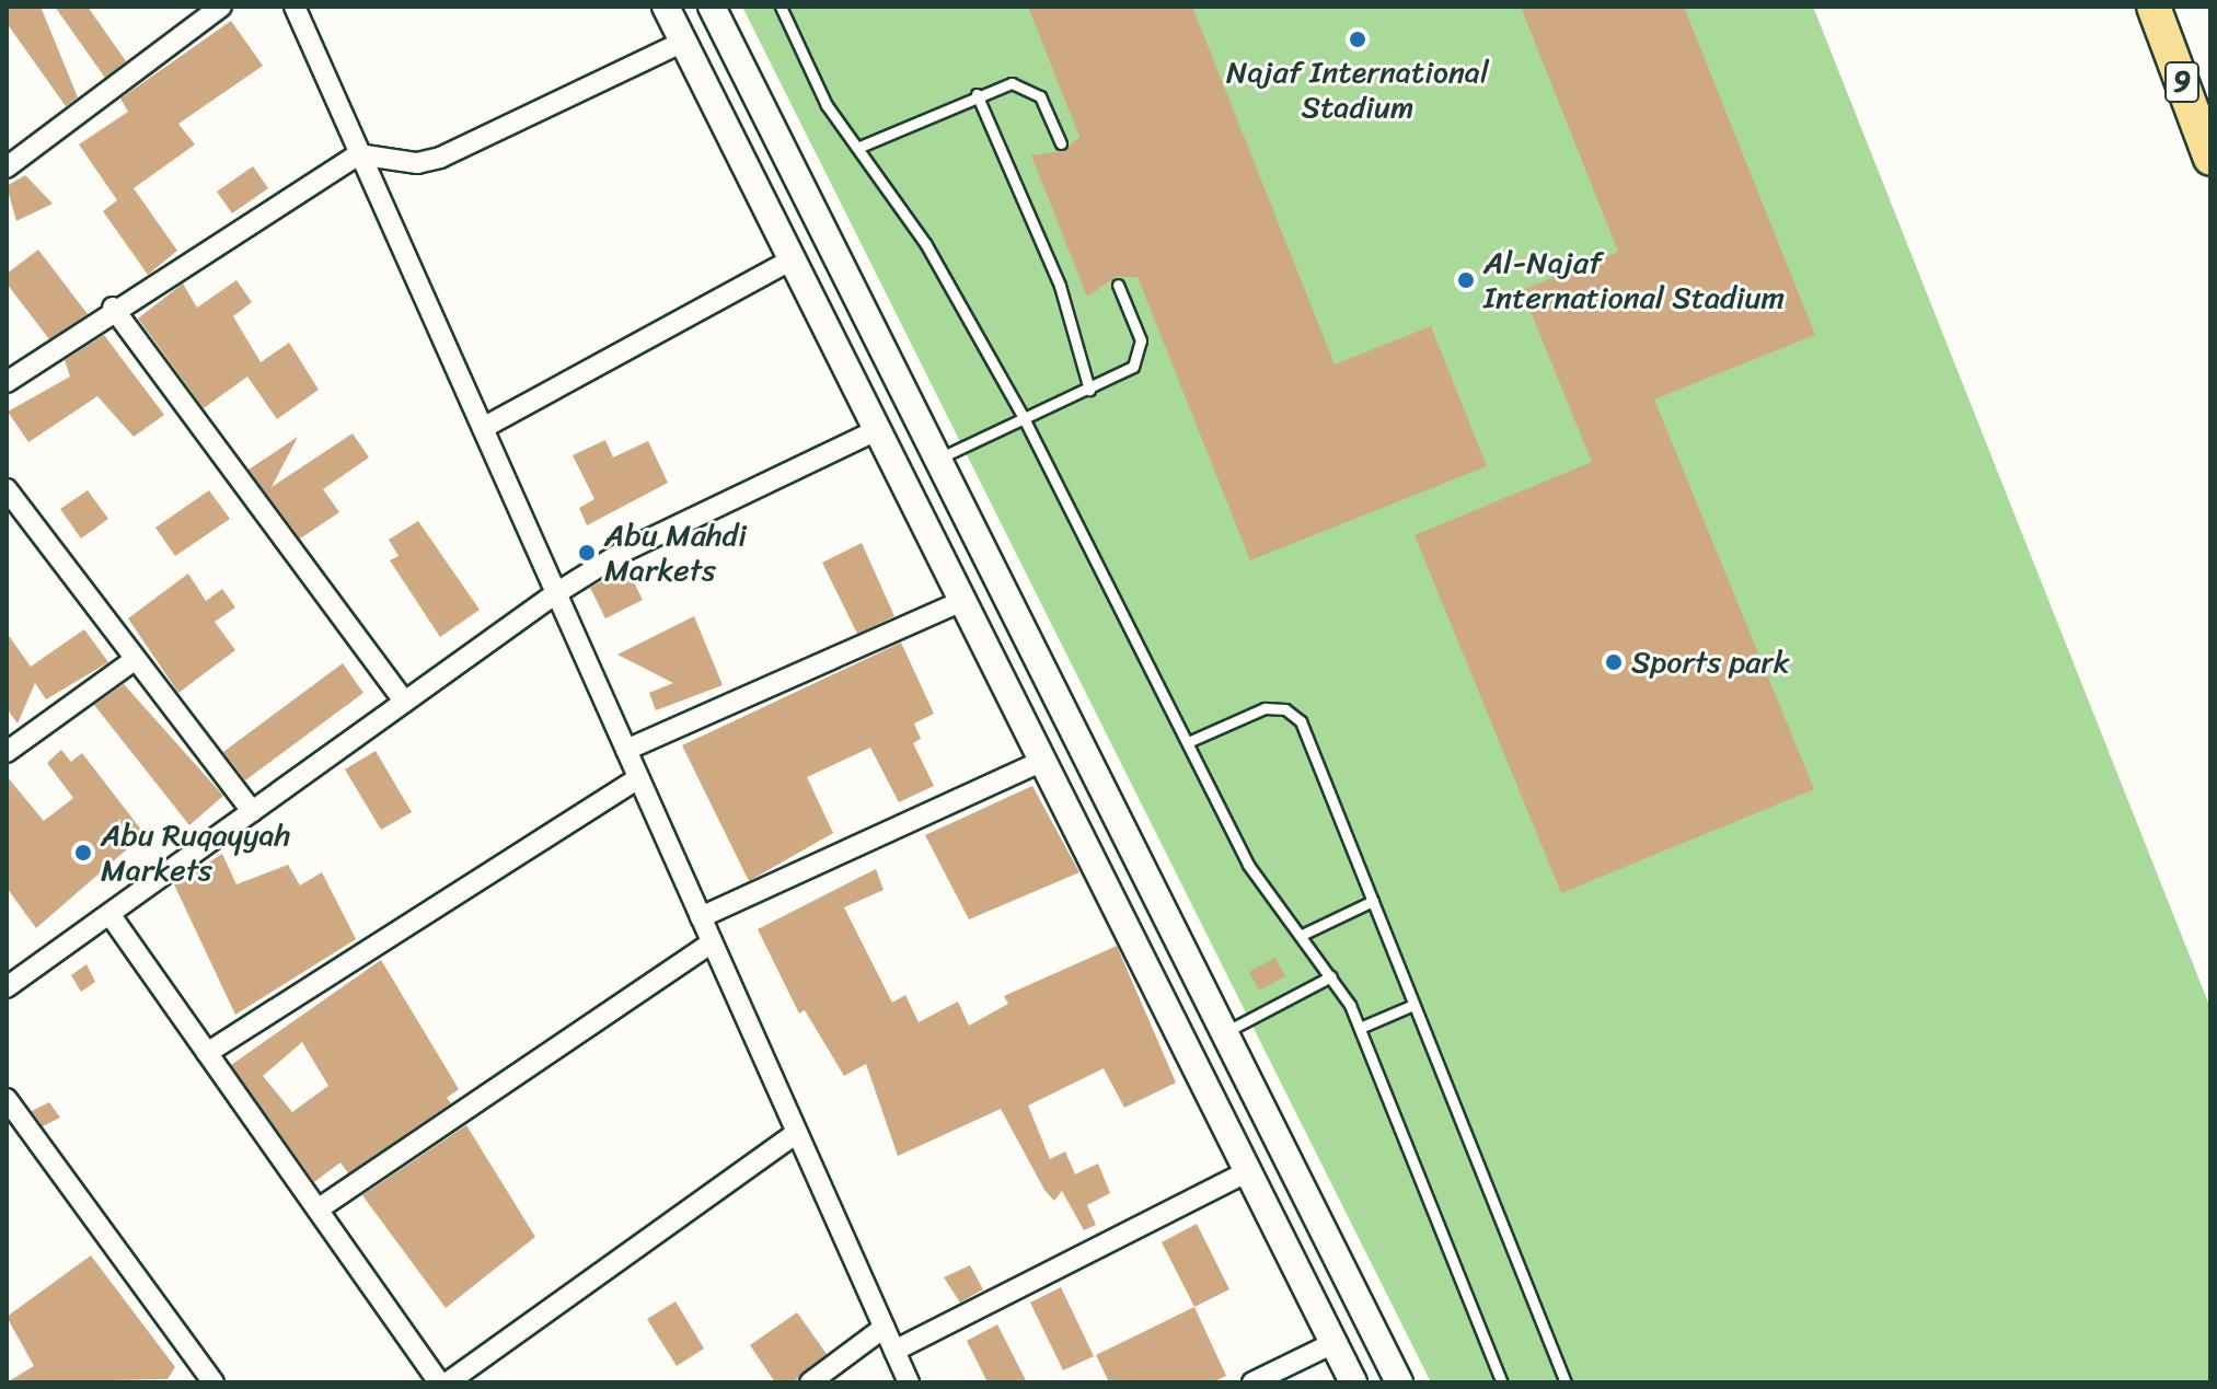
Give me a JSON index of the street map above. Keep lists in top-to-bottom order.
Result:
{
  "streets": {
    "highway": ["9"]
  },
  "places": [
    "Najaf International Stadium",
    "Al-Najaf International Stadium",
    "Abu Mahdi Markets",
    "Sports park",
    "Abu Ruqayyah Markets"
  ]
}
